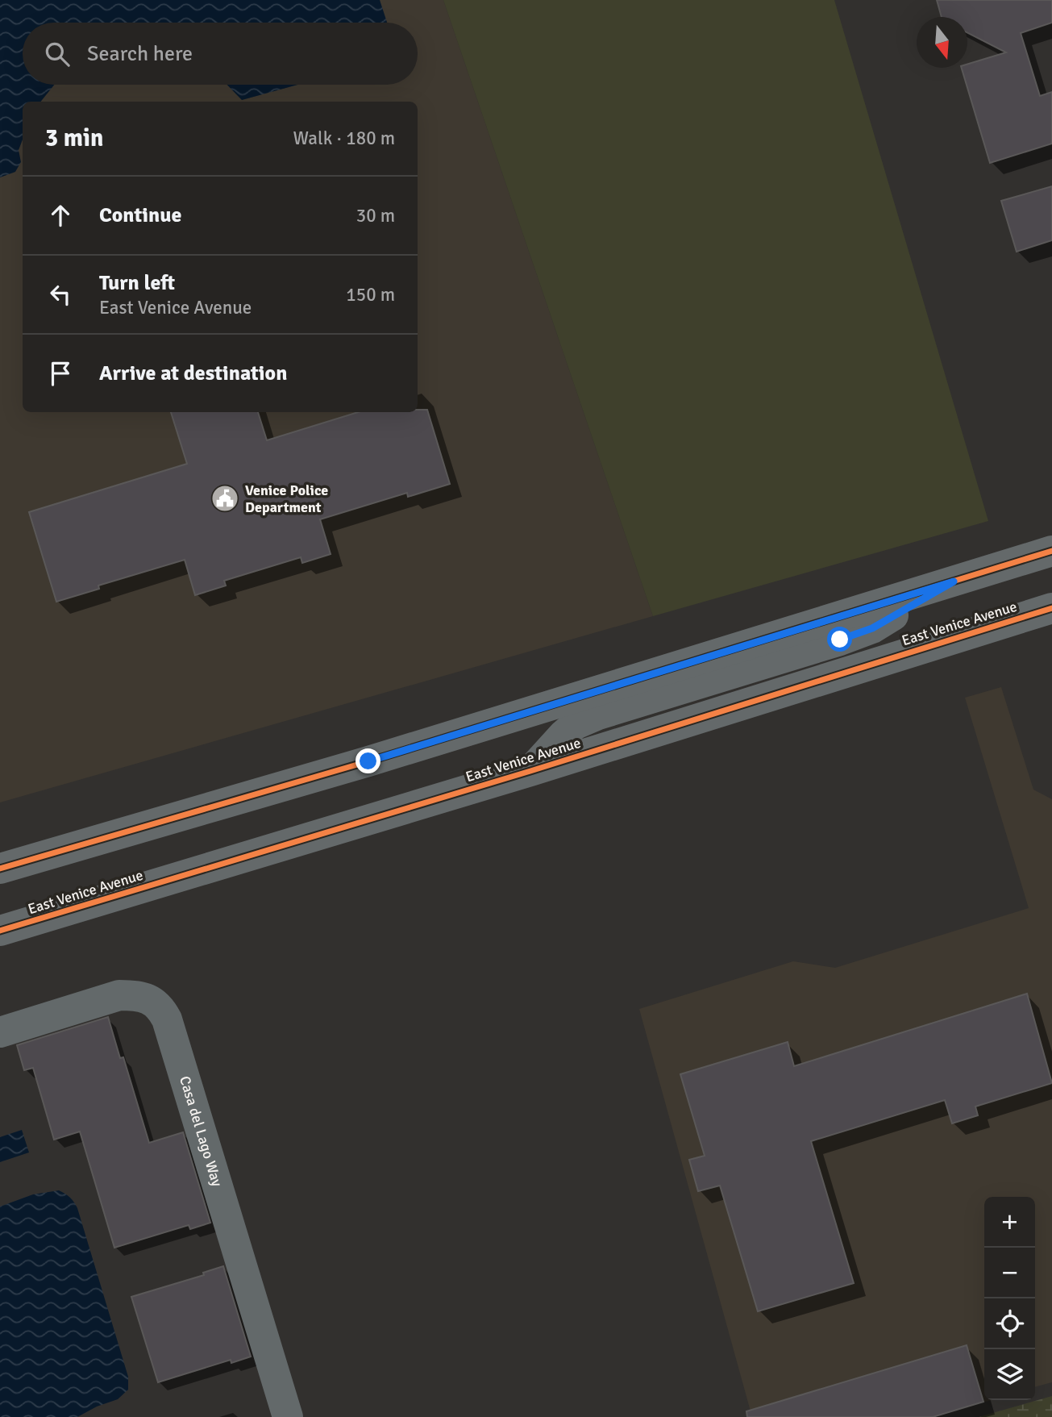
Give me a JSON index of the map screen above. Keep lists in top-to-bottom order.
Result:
{
  "streets": {
    "main road": ["East Venice Avenue"],
    "street": ["Casa del Lago Way"]
  },
  "places": {
    "public building": ["Venice Police Department"]
  },
  "north": "bottom",
  "page": {
    "search": "Search here",
    "heading": ["3 min", "Walk · 180 m"],
    "list": [
      ["Continue", "30 m"],
      ["Turn left", "East Venice Avenue", "150 m"],
      "Arrive at destination"
    ],
    "map_buttons": ["+", "−"]
  }
}
